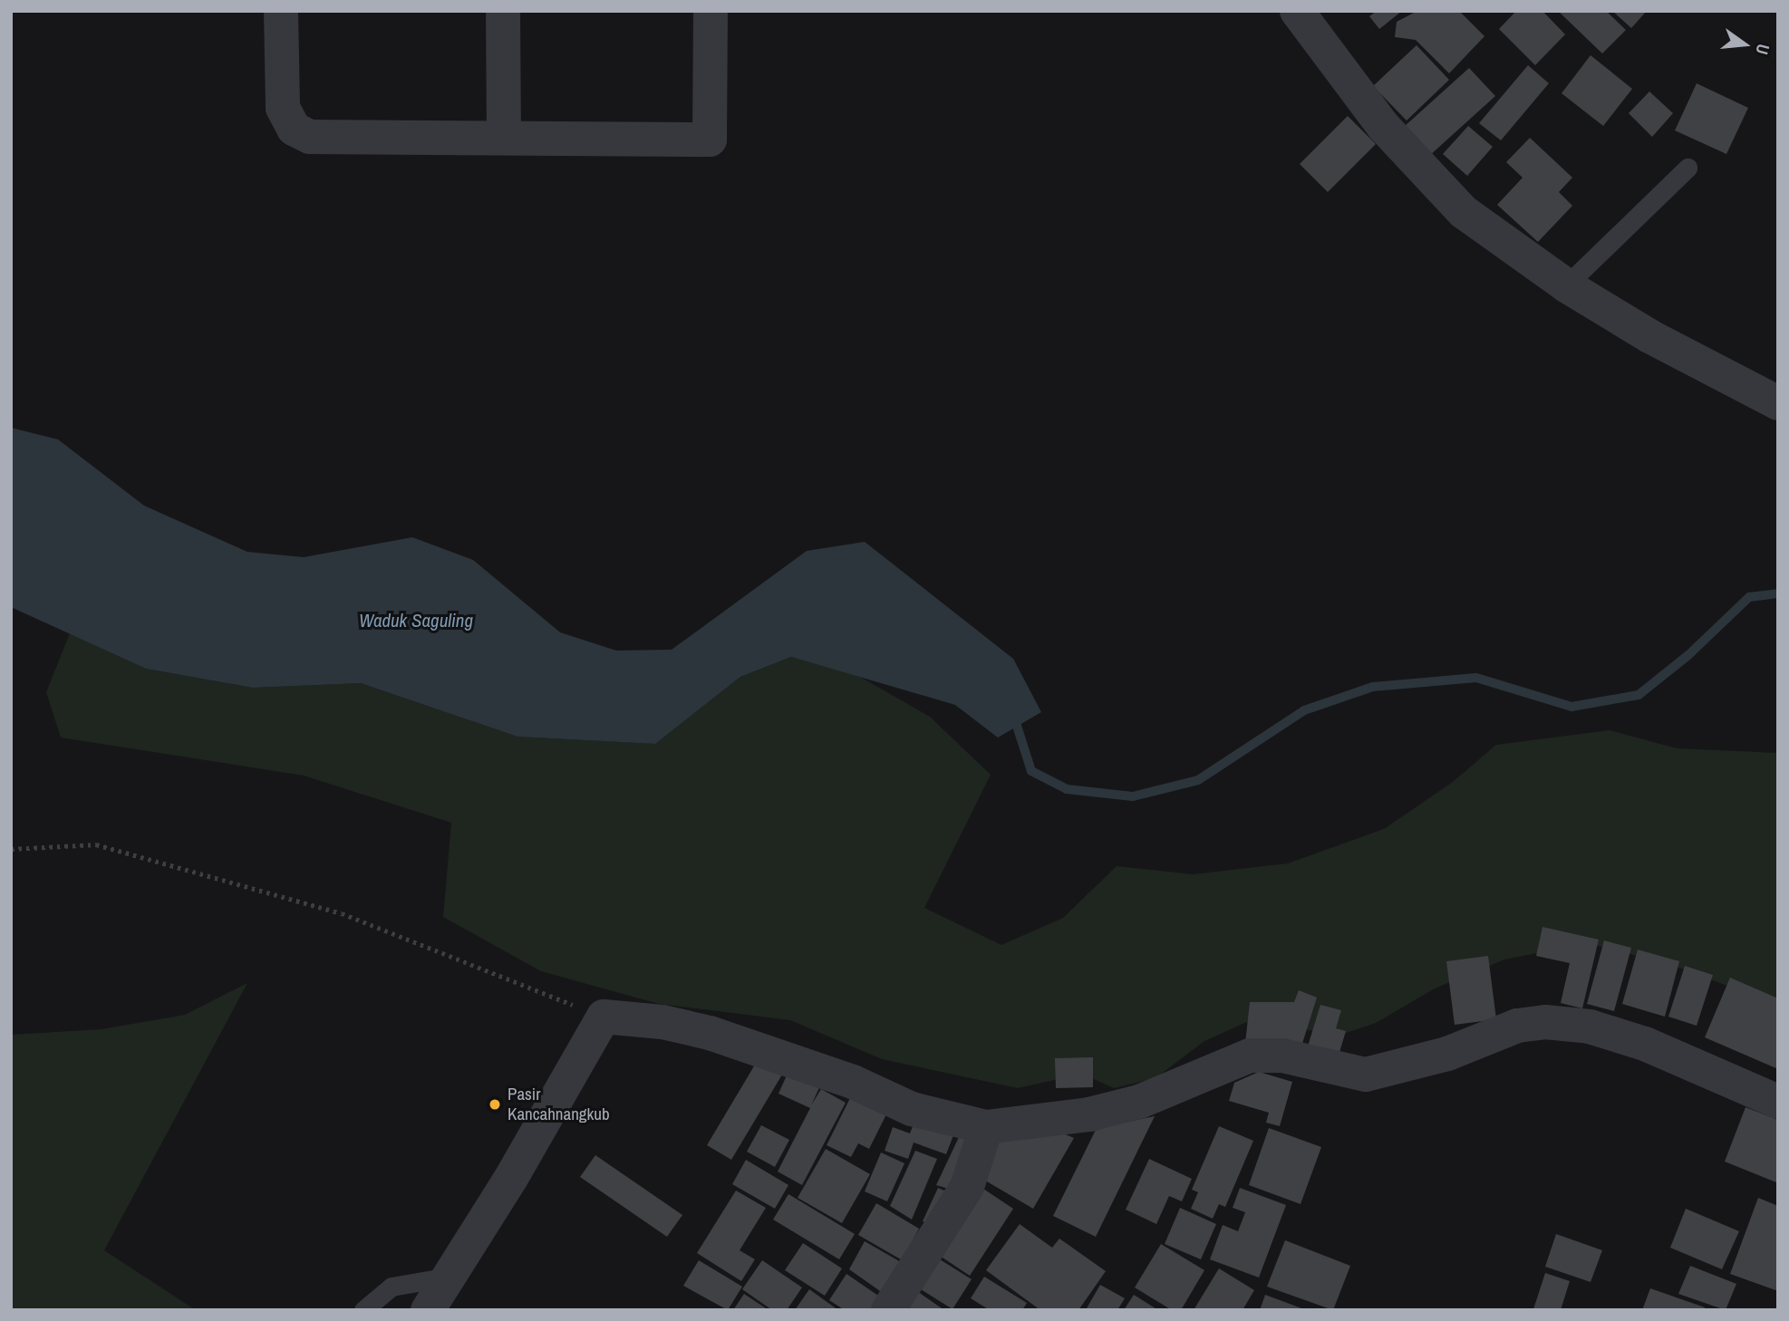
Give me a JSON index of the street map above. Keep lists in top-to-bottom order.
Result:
{
  "water": ["Waduk Saguling"],
  "places": ["Pasir Kancahnangkub"],
  "north": "right"
}
